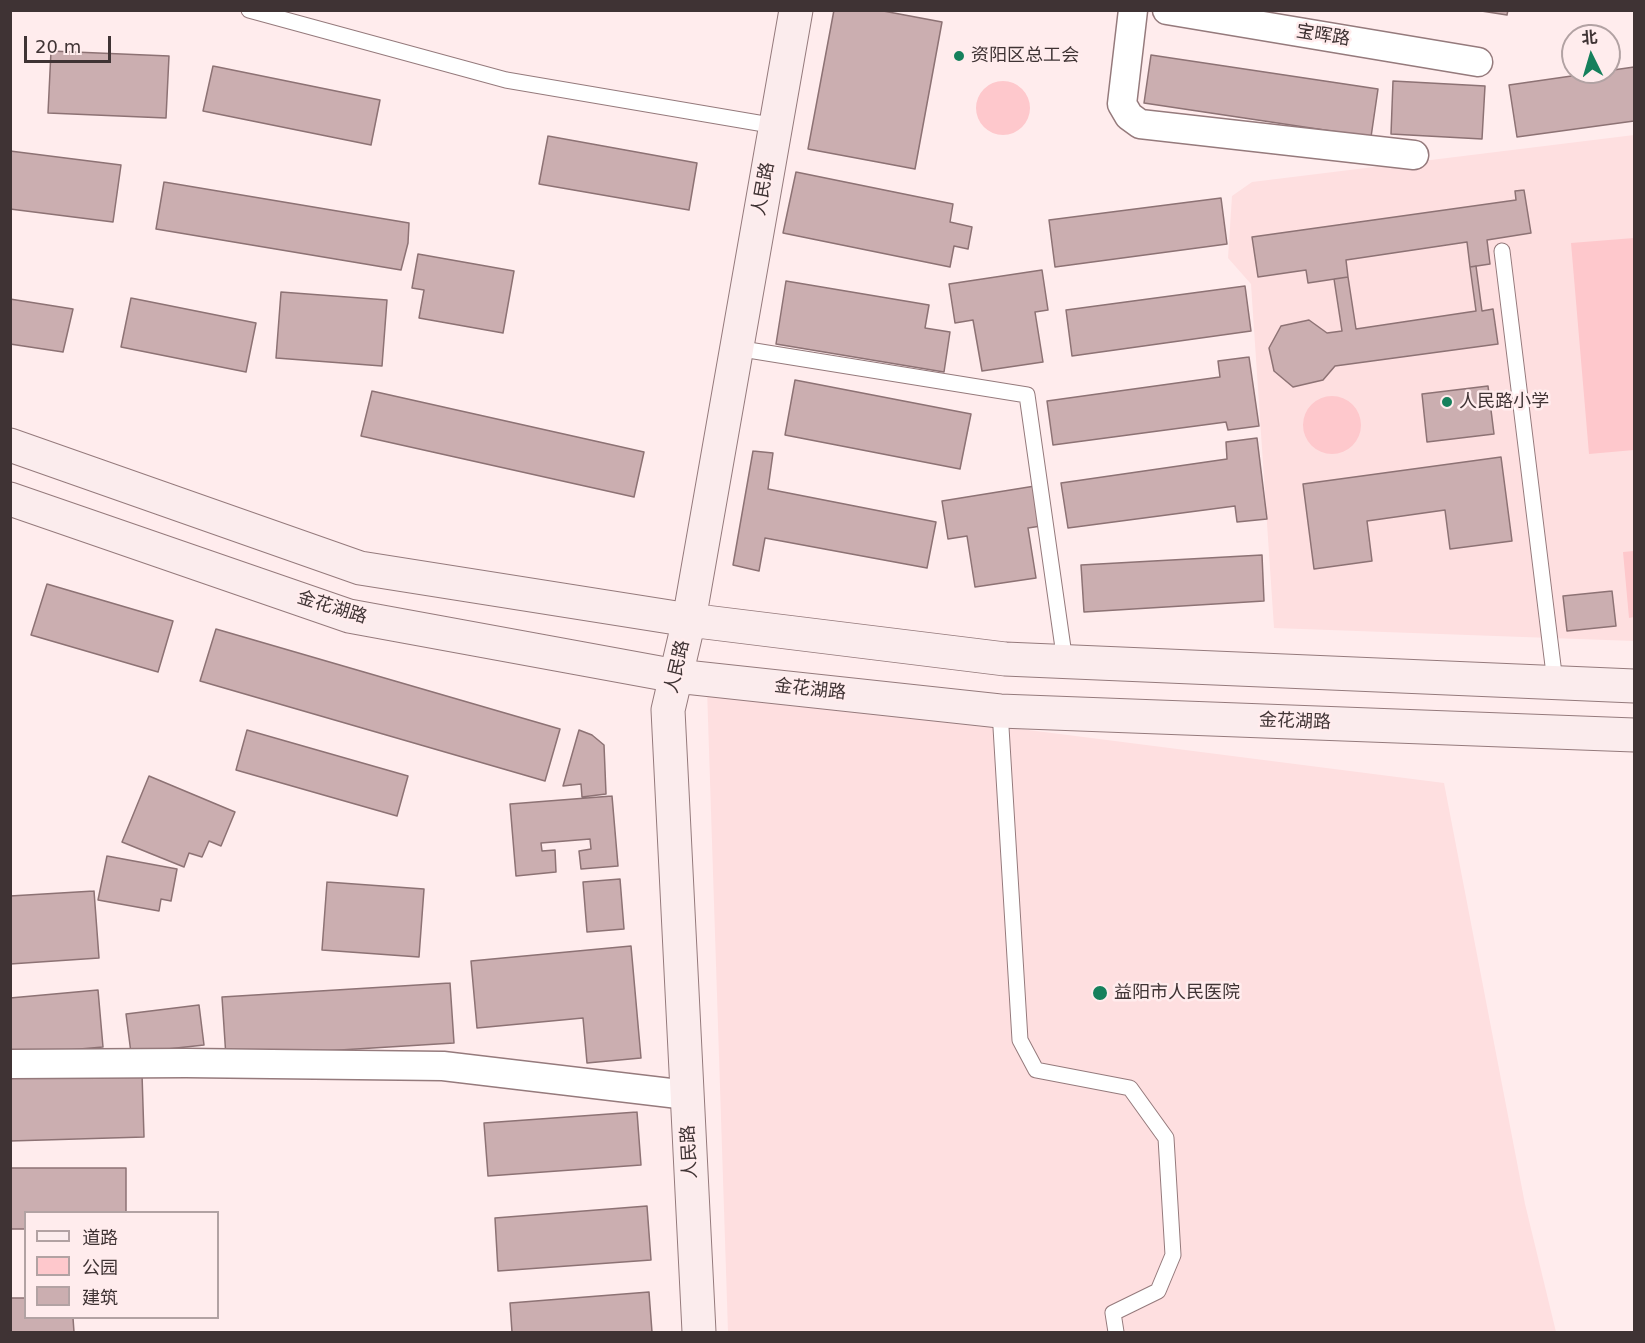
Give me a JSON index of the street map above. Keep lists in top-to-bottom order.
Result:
{
  "streets": {
    "main road": ["人民路", "金花湖路"],
    "street": ["宝晖路"]
  },
  "crossings": [
    ["人民路", "金花湖路"]
  ],
  "places": ["资阳区总工会", "人民路小学", "益阳市人民医院"],
  "legend": ["道路", "公园", "建筑"],
  "scale_bar": "20 m",
  "north": "top"
}
